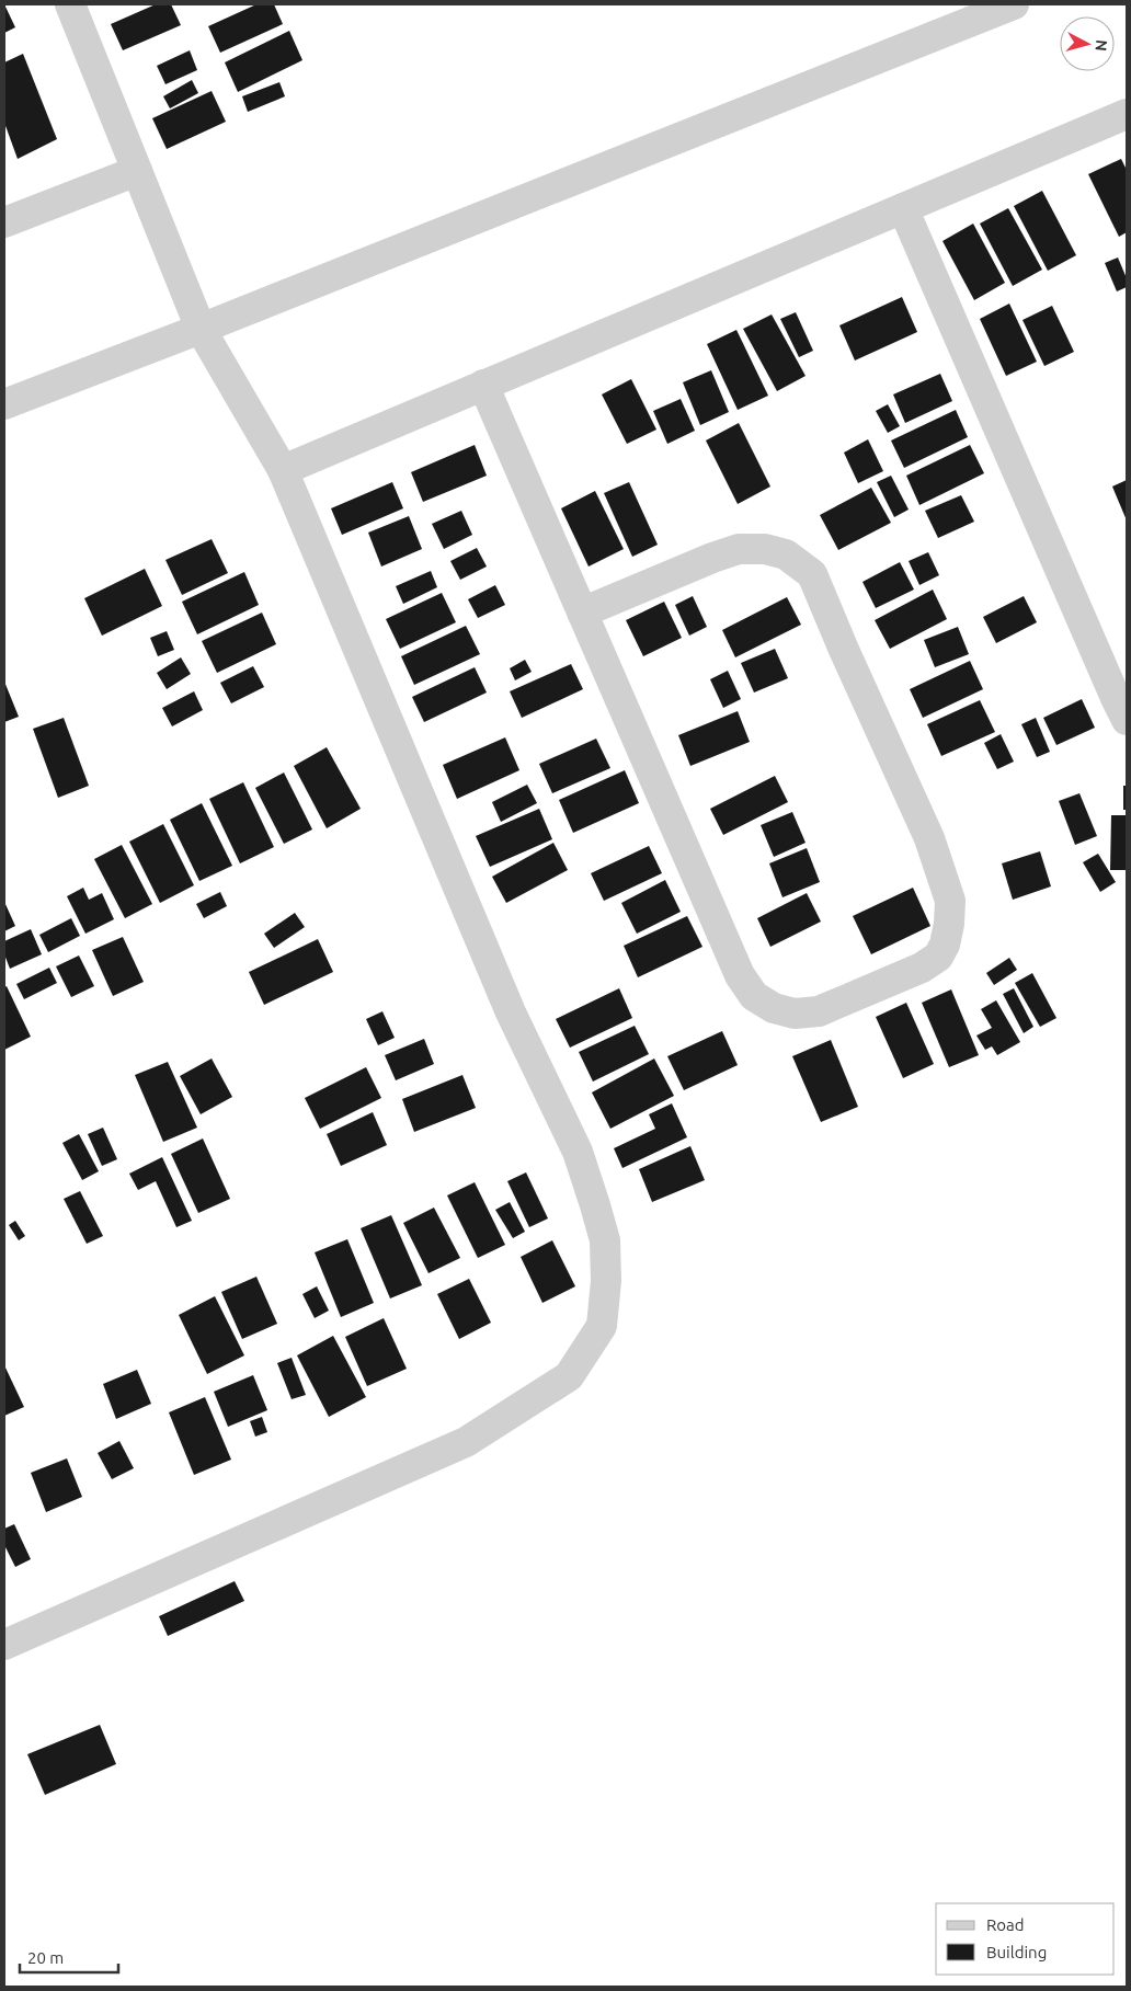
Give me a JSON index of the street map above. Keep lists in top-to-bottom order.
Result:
{
  "legend": ["Road", "Building"],
  "scale_bar": "20 m",
  "north": "right"
}
